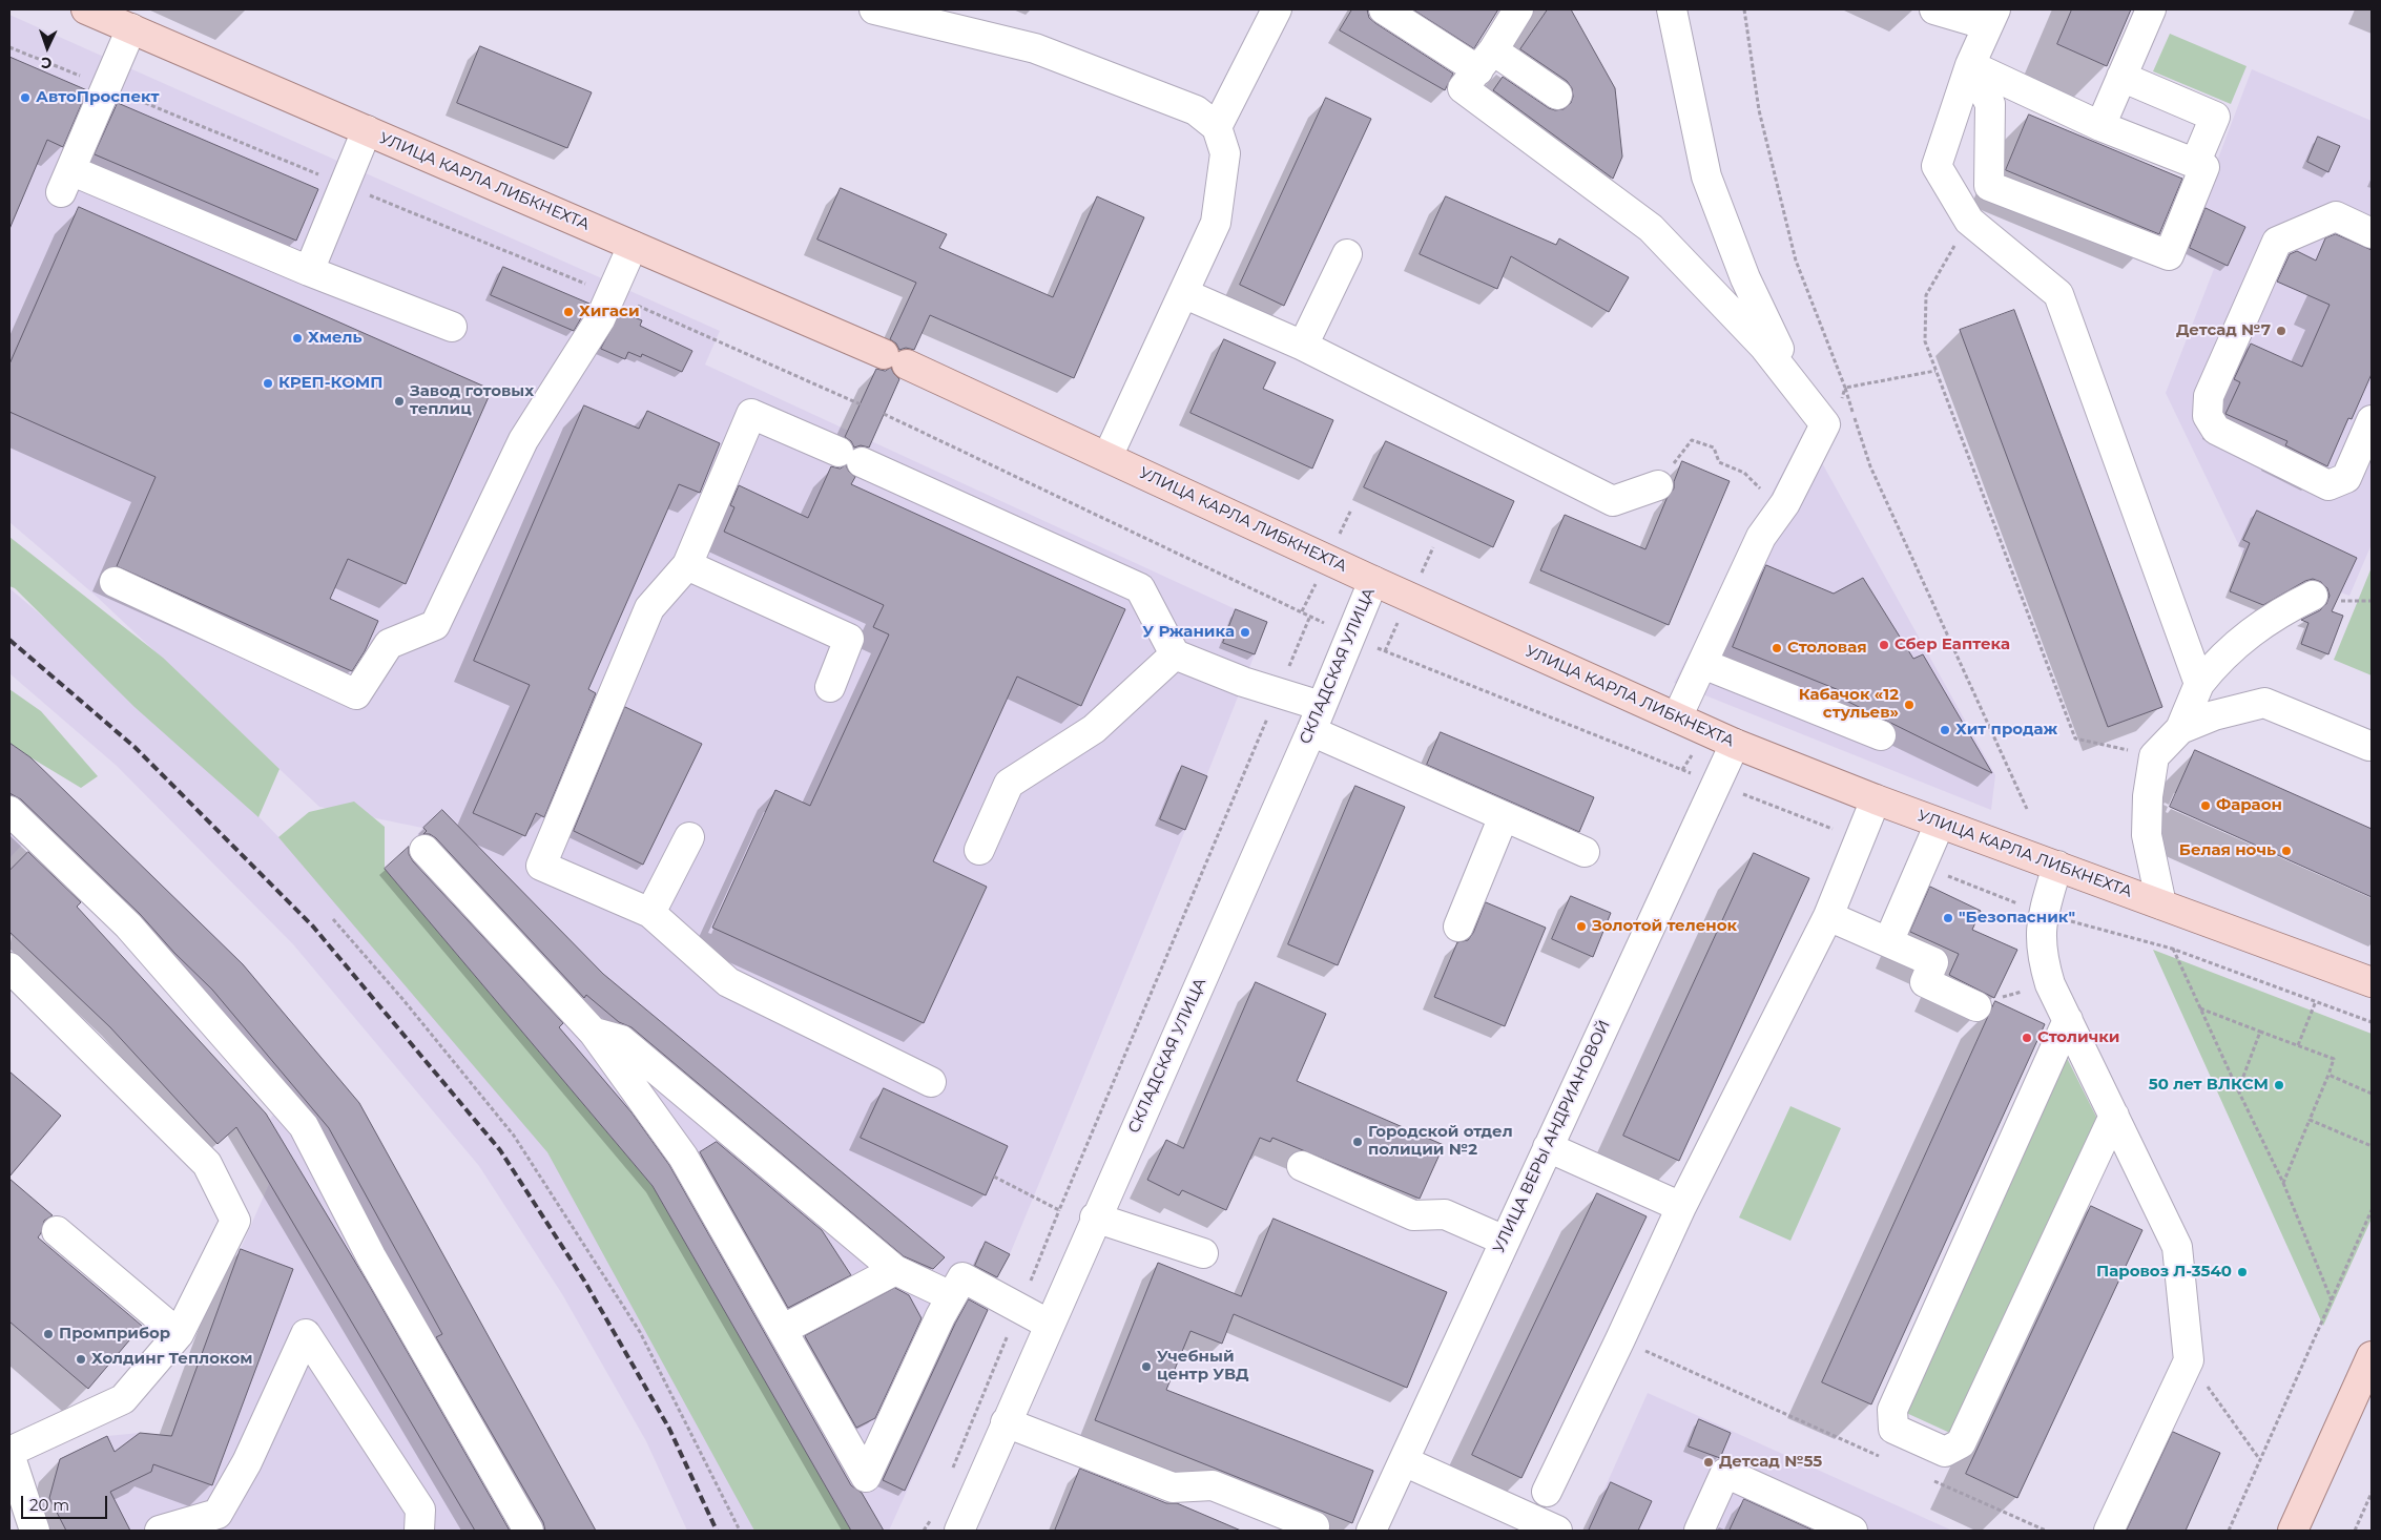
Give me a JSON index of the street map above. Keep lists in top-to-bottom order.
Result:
{
  "streets": {
    "main road": ["УЛИЦА КАРЛА ЛИБКНЕХТА"],
    "street": ["СКЛАДСКАЯ УЛИЦА", "УЛИЦА ВЕРЫ АНДРИАНОВОЙ"]
  },
  "crossings": [
    ["УЛИЦА КАРЛА ЛИБКНЕХТА", "СКЛАДСКАЯ УЛИЦА"],
    ["УЛИЦА КАРЛА ЛИБКНЕХТА", "УЛИЦА ВЕРЫ АНДРИАНОВОЙ"]
  ],
  "places": [
    "АвтоПроспект",
    "Хигаси",
    "Детсад №7",
    "Хмель",
    "КРЕП-КОМП",
    "Завод готовых теплиц",
    "У Ржаника",
    "Сбер Еаптека",
    "Столовая",
    "Кабачок «12 стульев»",
    "Хит продаж",
    "Фараон",
    "Белая ночь",
    "\"Безопасник\"",
    "Золотой теленок",
    "Столички",
    "50 лет ВЛКСМ",
    "Городской отдел полиции №2",
    "Паровоз Л-3540",
    "Промприбор",
    "Холдинг Теплоком",
    "Учебный центр УВД",
    "Детсад №55"
  ],
  "scale_bar": "20 m",
  "north": "bottom"
}
